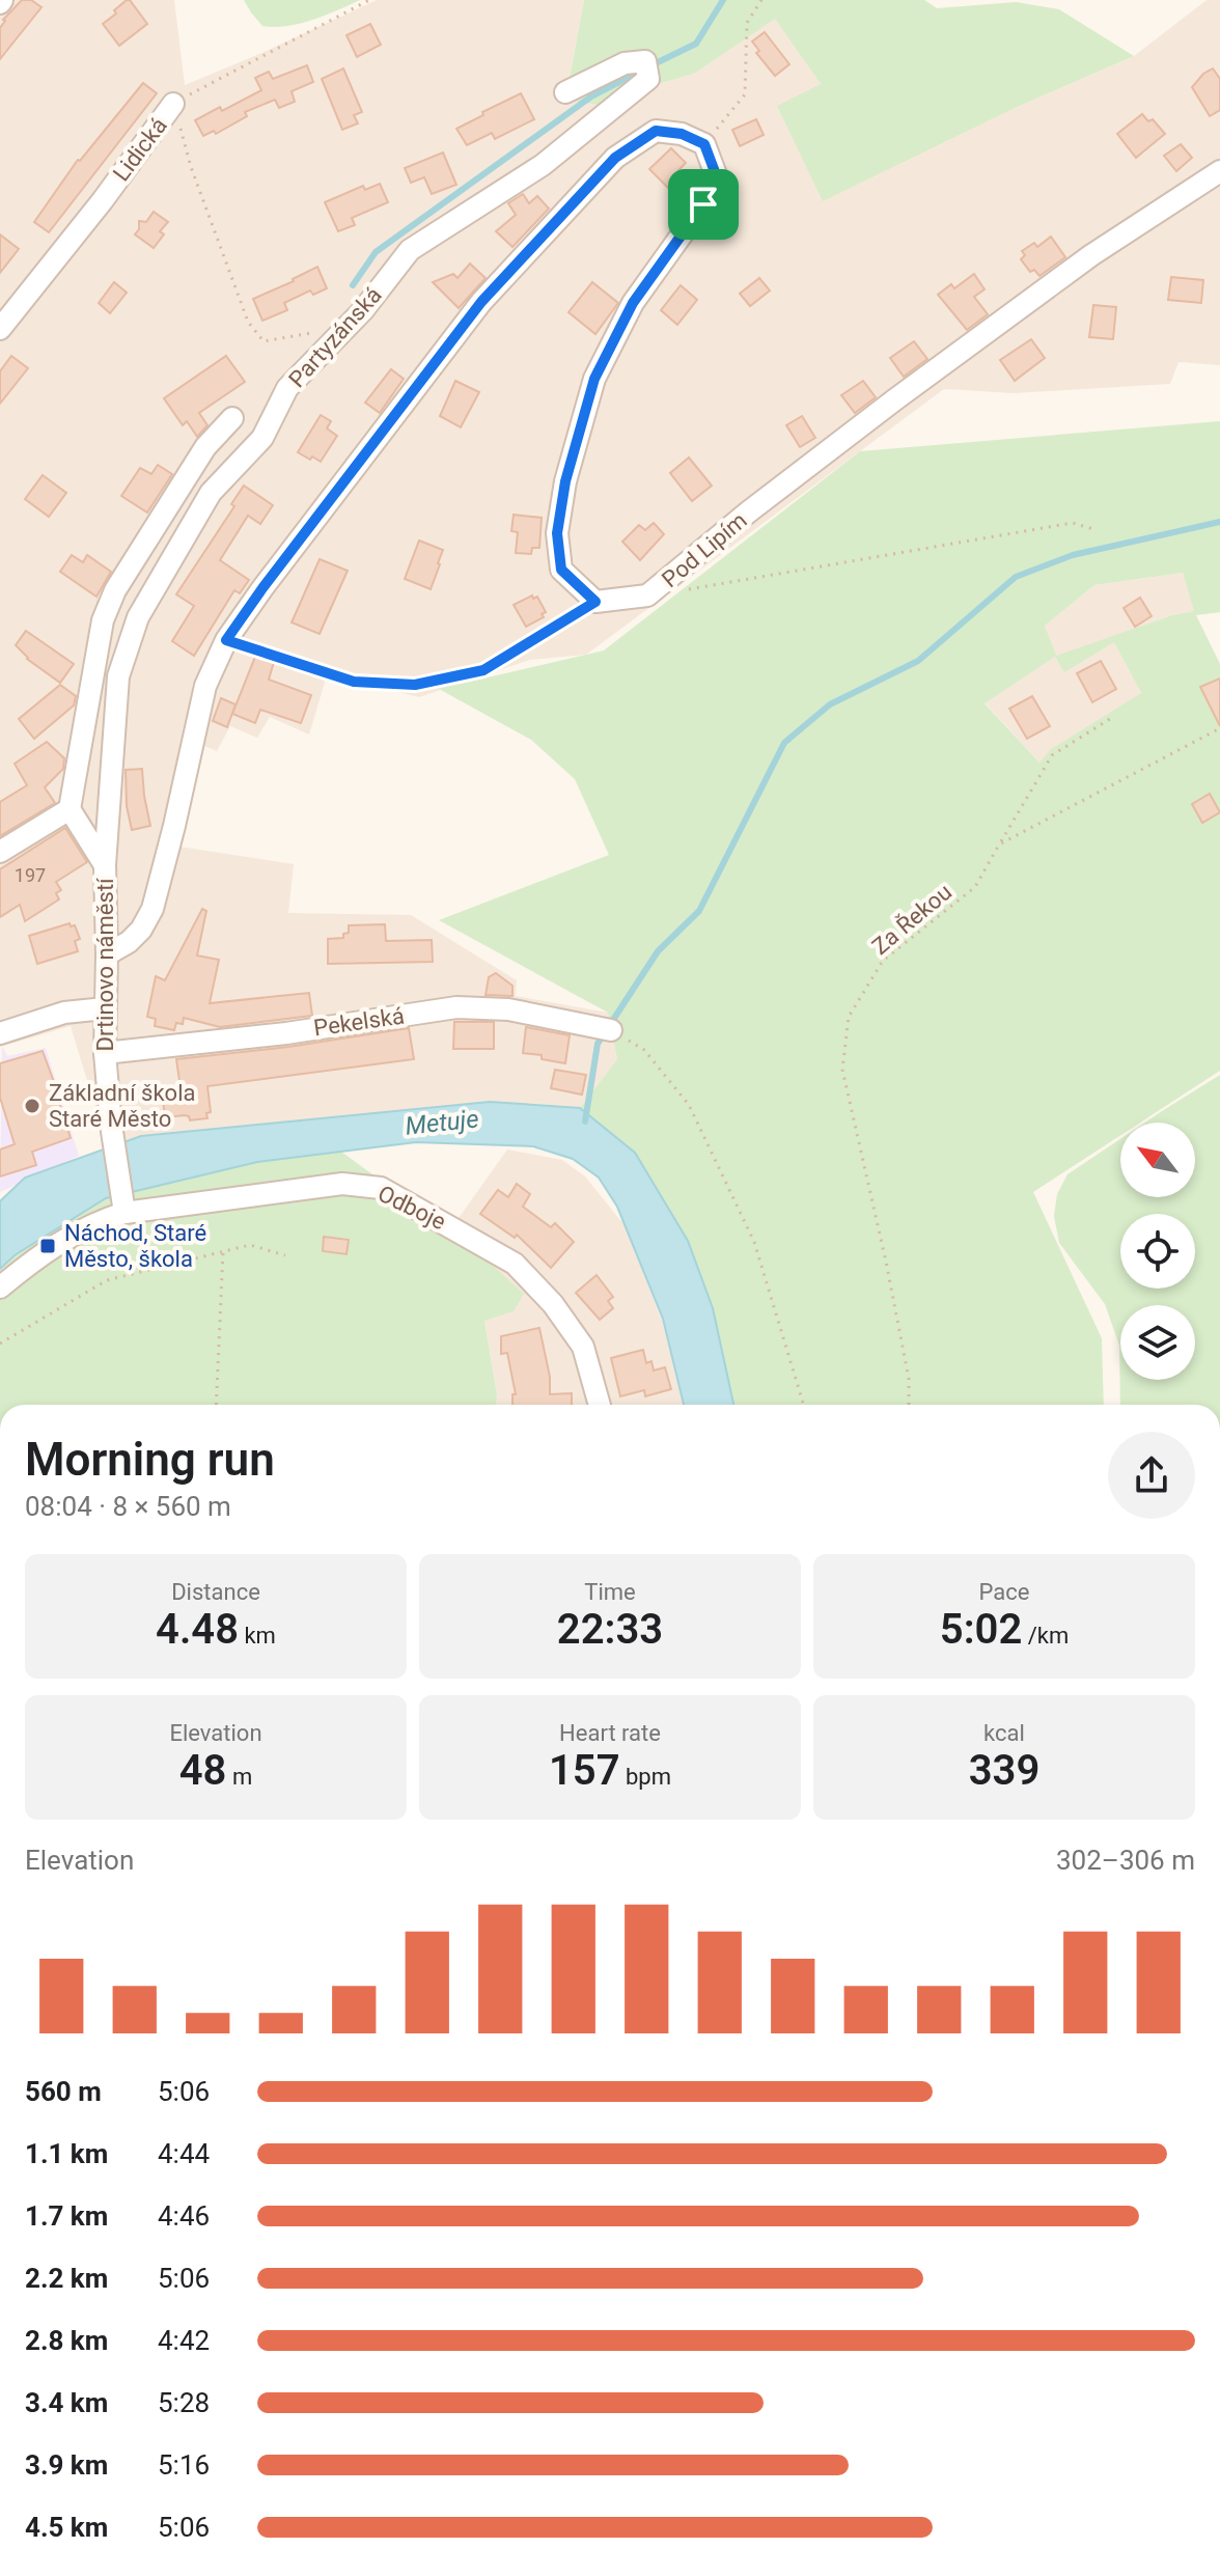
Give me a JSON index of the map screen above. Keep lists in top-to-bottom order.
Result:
{
  "streets": {
    "street": [
      "Lidická",
      "Partyzánská",
      "Pod Lipím",
      "Drtinovo náměstí",
      "Pekelská",
      "Odboje"
    ],
    "path": ["Za Řekou"]
  },
  "crossings": [
    ["Partyzánská", "Drtinovo náměstí"],
    ["Drtinovo náměstí", "Pekelská"],
    ["Drtinovo náměstí", "Odboje"]
  ],
  "water": ["Metuje"],
  "places": {
    "other": ["Základní škola Staré Město"],
    "transit": ["Náchod, Staré Město, škola"]
  },
  "house_numbers": ["197"],
  "north": "top left",
  "page": {
    "heading": ["Morning run", "08:04 · 8 × 560 m"],
    "stats": [
      ["Distance", "4.48 km"],
      ["Time", "22:33"],
      ["Pace", "5:02 /km"],
      ["Elevation", "48 m"],
      ["Heart rate", "157 bpm"],
      ["kcal", "339"]
    ],
    "chart": ["Elevation", "302–306 m"],
    "list": [
      {
        "name": "560 m",
        "note": "5:06"
      },
      {
        "name": "1.1 km",
        "note": "4:44"
      },
      {
        "name": "1.7 km",
        "note": "4:46"
      },
      {
        "name": "2.2 km",
        "note": "5:06"
      },
      {
        "name": "2.8 km",
        "note": "4:42"
      },
      {
        "name": "3.4 km",
        "note": "5:28"
      },
      {
        "name": "3.9 km",
        "note": "5:16"
      },
      {
        "name": "4.5 km",
        "note": "5:06"
      }
    ]
  }
}
